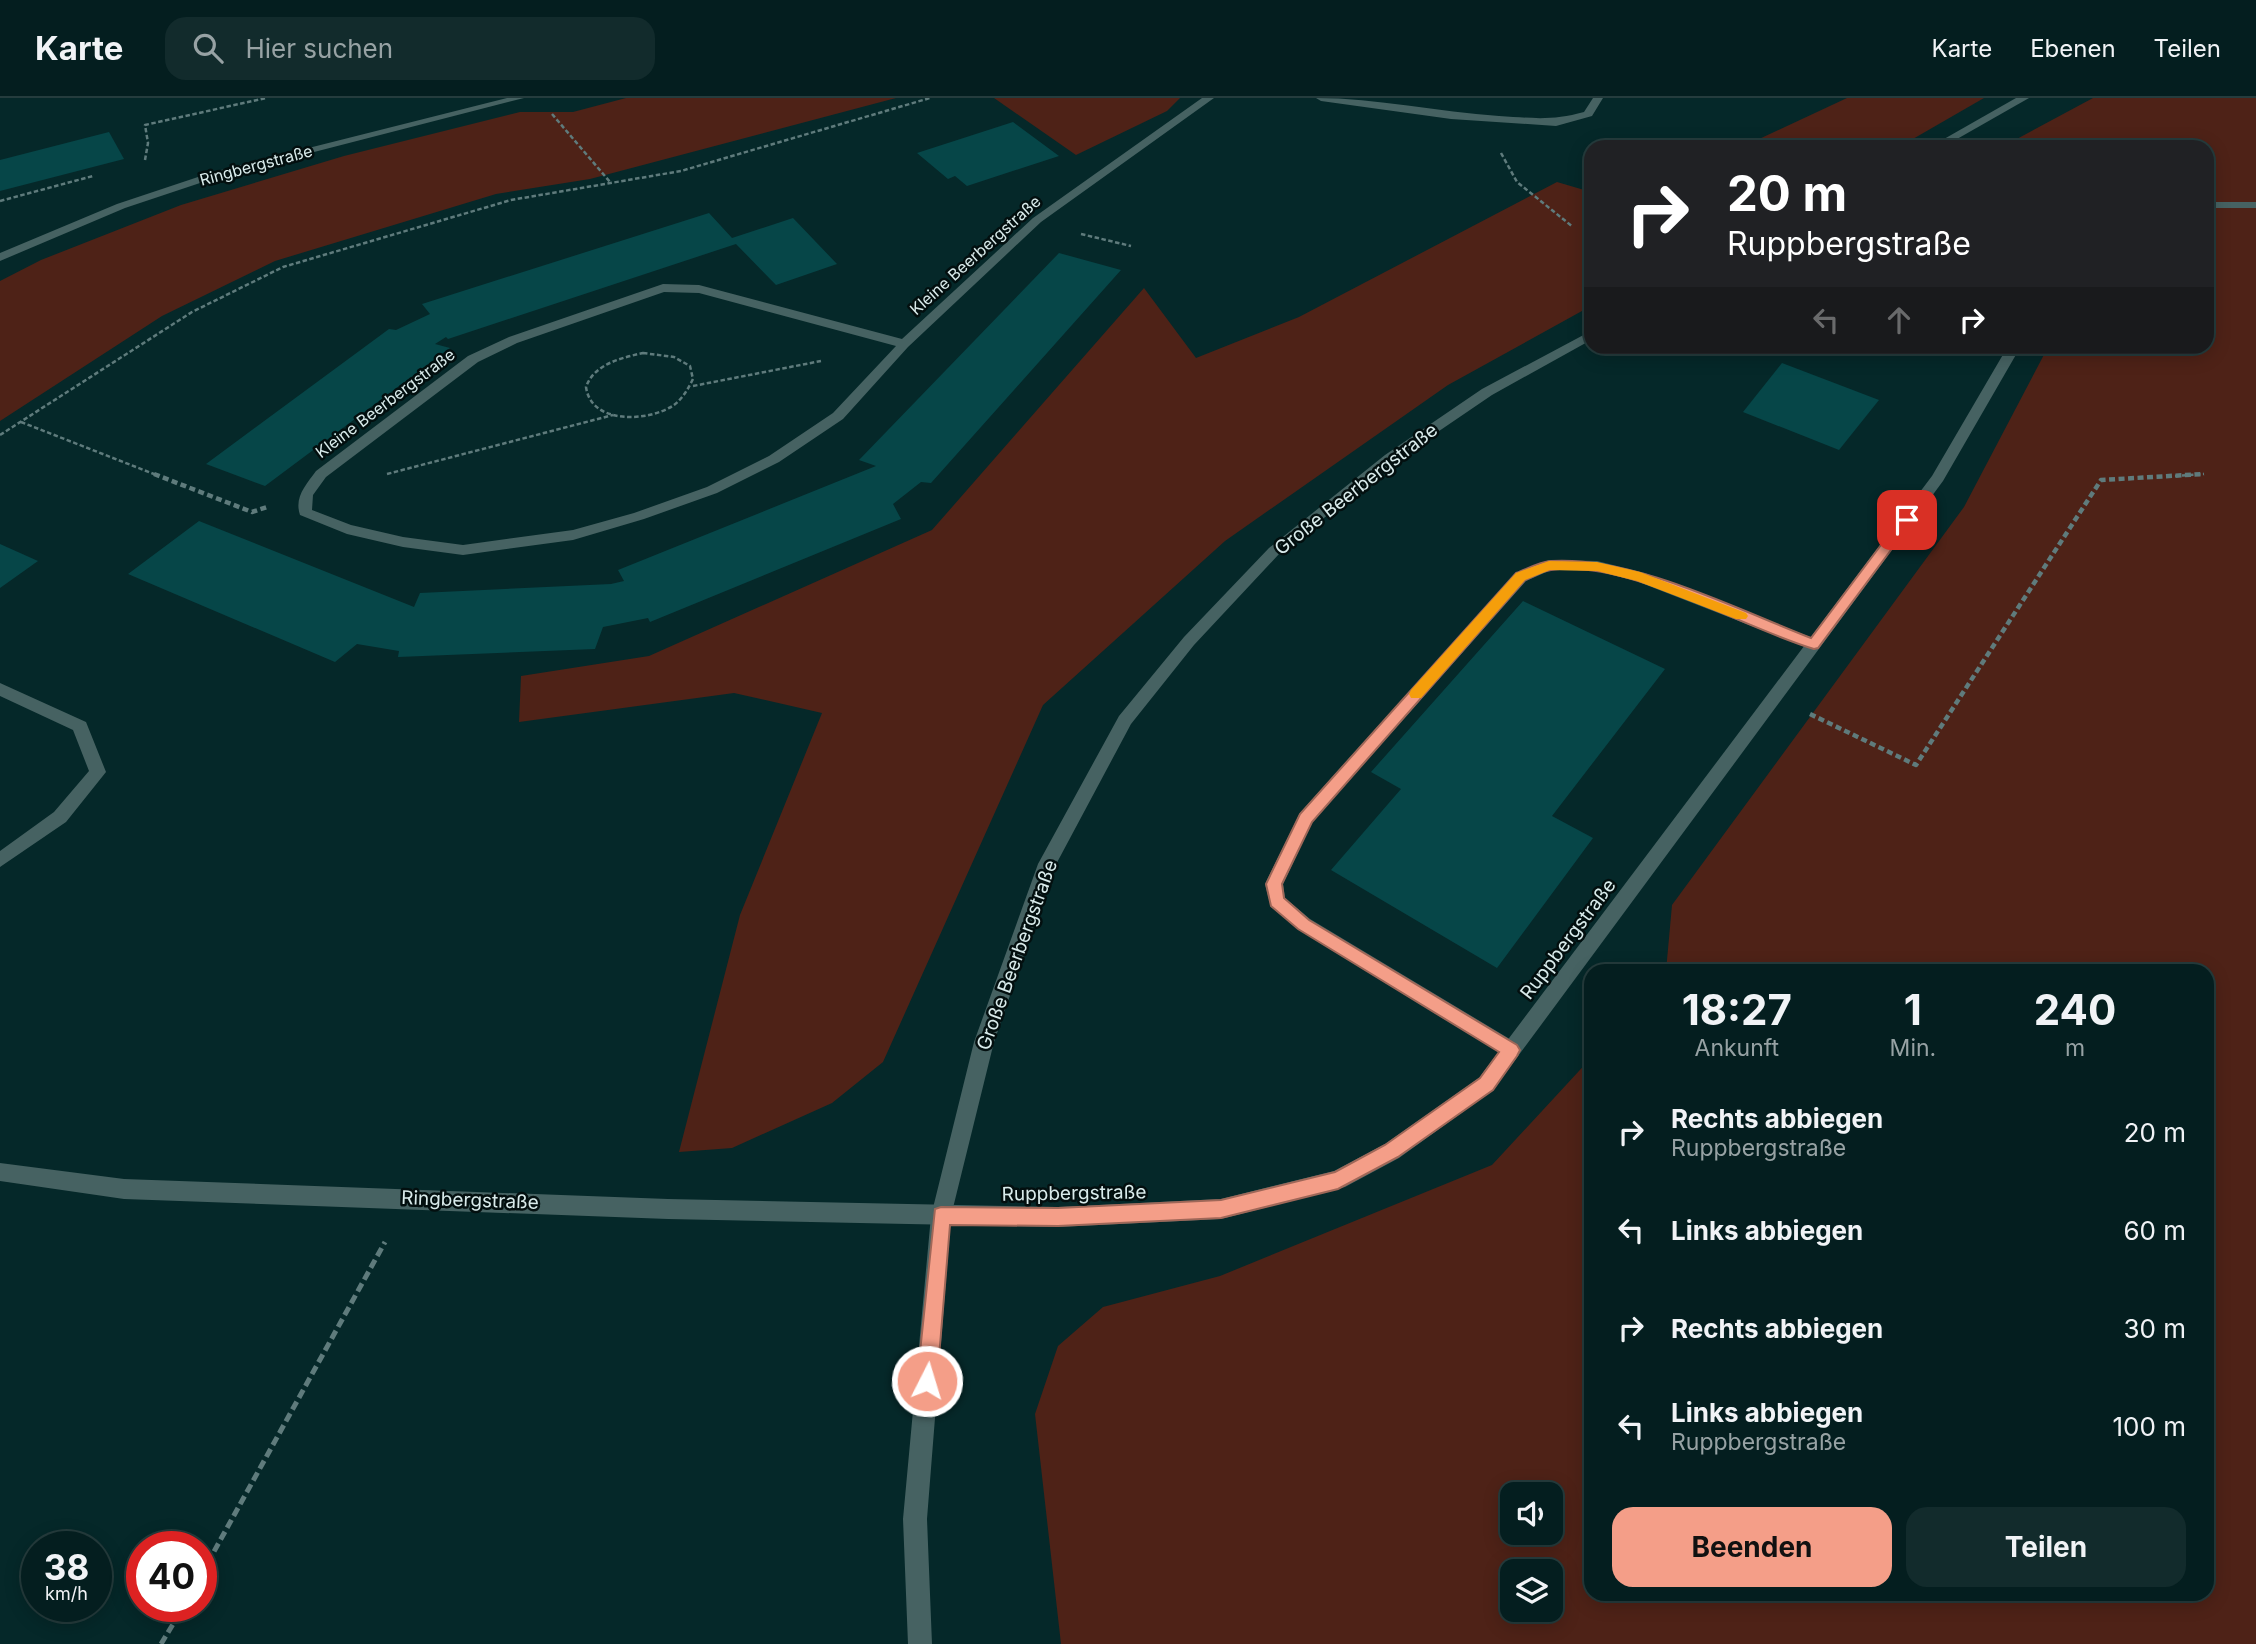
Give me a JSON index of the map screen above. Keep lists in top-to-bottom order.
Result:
{
  "streets": {
    "street": [
      "Ringbergstraße",
      "Kleine Beerbergstraße",
      "Große Beerbergstraße",
      "Ruppbergstraße"
    ]
  },
  "crossings": [
    ["Ringbergstraße", "Große Beerbergstraße"],
    ["Ringbergstraße", "Ruppbergstraße"],
    ["Große Beerbergstraße", "Ruppbergstraße"]
  ],
  "page": {
    "header": "Karte",
    "search": "Hier suchen",
    "nav": ["Karte", "Ebenen", "Teilen"],
    "turn": ["20 m", "Ruppbergstraße"],
    "eta": [
      "18:27",
      "Ankunft",
      "1",
      "Min.",
      "240",
      "m"
    ],
    "list": [
      {
        "name": "Rechts abbiegen",
        "note": "Ruppbergstraße",
        "value": "20 m"
      },
      {
        "name": "Links abbiegen",
        "value": "60 m"
      },
      {
        "name": "Rechts abbiegen",
        "value": "30 m"
      },
      {
        "name": "Links abbiegen",
        "note": "Ruppbergstraße",
        "value": "100 m"
      }
    ],
    "buttons": ["Beenden", "Teilen"],
    "speed": "38 km/h",
    "limit": "40"
  }
}
